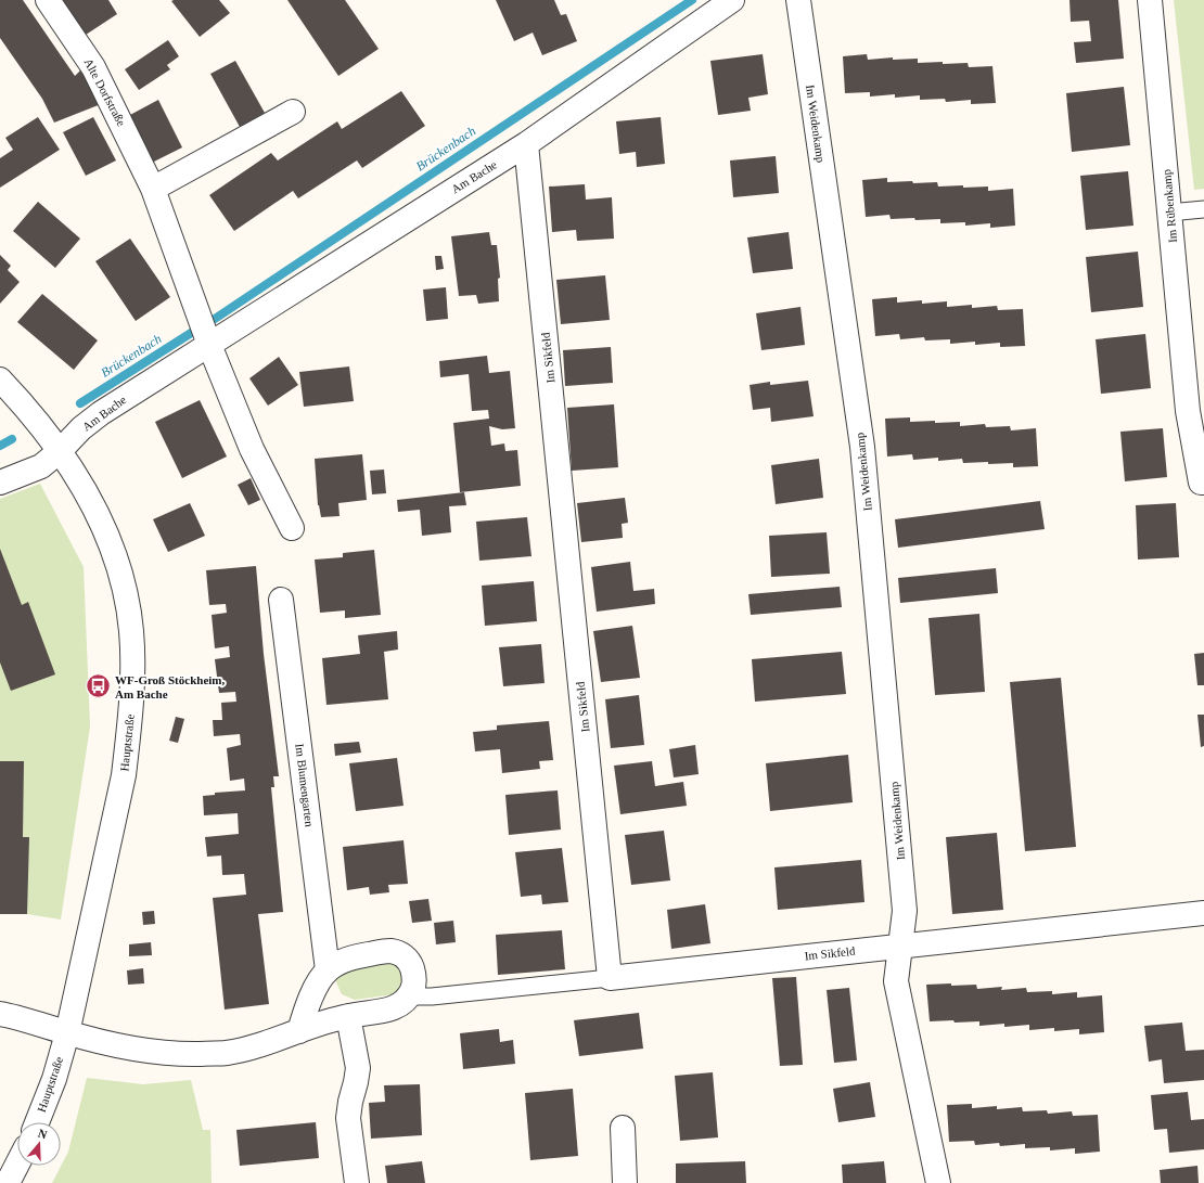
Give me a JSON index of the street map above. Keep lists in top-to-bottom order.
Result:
{
  "streets": {
    "street": [
      "Alte Dorfstraße",
      "Im Weidenkamp",
      "Am Bache",
      "Im Rübenkamp",
      "Im Sikfeld",
      "Hauptstraße",
      "Im Blumengarten"
    ]
  },
  "crossings": [
    ["Alte Dorfstraße", "Am Bache"],
    ["Im Weidenkamp", "Im Sikfeld"],
    ["Am Bache", "Im Sikfeld"],
    ["Am Bache", "Hauptstraße"]
  ],
  "water": ["Brückenbach"],
  "places": {
    "bus stop": ["WF-Groß Stöckheim, Am Bache"]
  },
  "north": "top"
}
